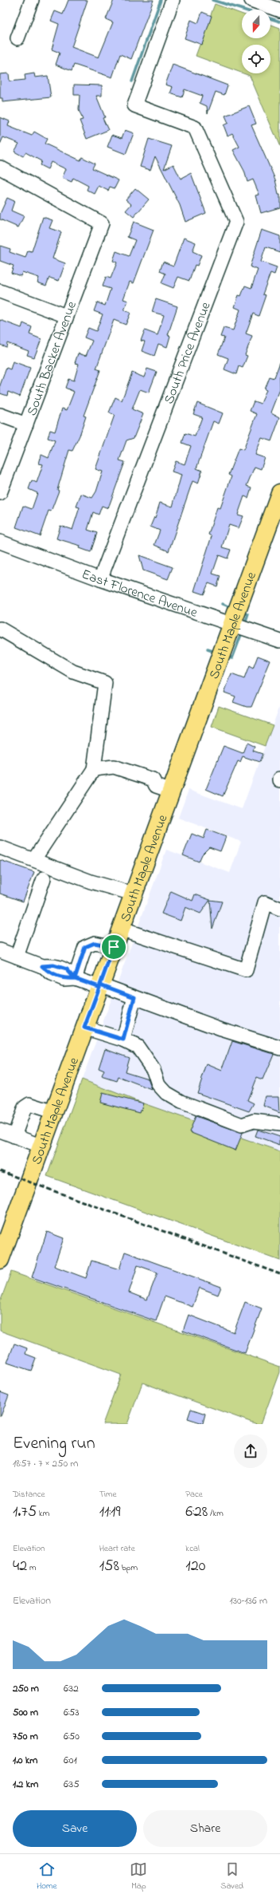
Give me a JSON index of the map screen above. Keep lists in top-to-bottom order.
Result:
{
  "streets": {
    "main road": ["South Maple Avenue"],
    "street": ["South Price Avenue", "South Backer Avenue", "East Florence Avenue"]
  },
  "crossings": [
    ["South Price Avenue", "East Florence Avenue"],
    ["East Florence Avenue", "South Maple Avenue"]
  ],
  "north": "bottom",
  "page": {
    "heading": ["Evening run", "18:57 · 7 × 250 m"],
    "stats": [
      ["Distance", "1.75 km"],
      ["Time", "11:19"],
      ["Pace", "6:28 /km"],
      ["Elevation", "42 m"],
      ["Heart rate", "158 bpm"],
      ["kcal", "120"]
    ],
    "chart": ["Elevation", "130–136 m"],
    "list": [
      {
        "name": "250 m",
        "note": "6:32"
      },
      {
        "name": "500 m",
        "note": "6:53"
      },
      {
        "name": "750 m",
        "note": "6:50"
      },
      {
        "name": "1.0 km",
        "note": "6:01"
      },
      {
        "name": "1.2 km",
        "note": "6:35"
      }
    ],
    "buttons": ["Save", "Share"],
    "tabs": ["Home", "Map", "Saved"]
  }
}
